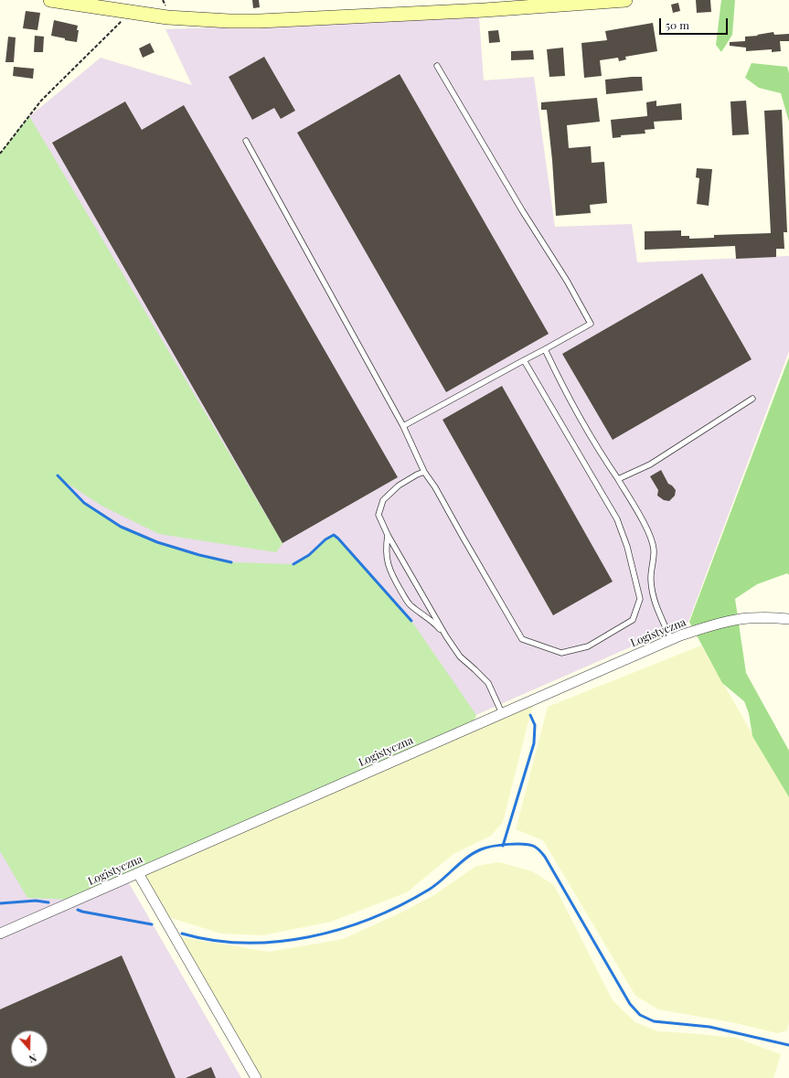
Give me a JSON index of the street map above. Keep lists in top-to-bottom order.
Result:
{
  "streets": {
    "street": ["Logistyczna"]
  },
  "scale_bar": "50 m",
  "north": "bottom"
}
